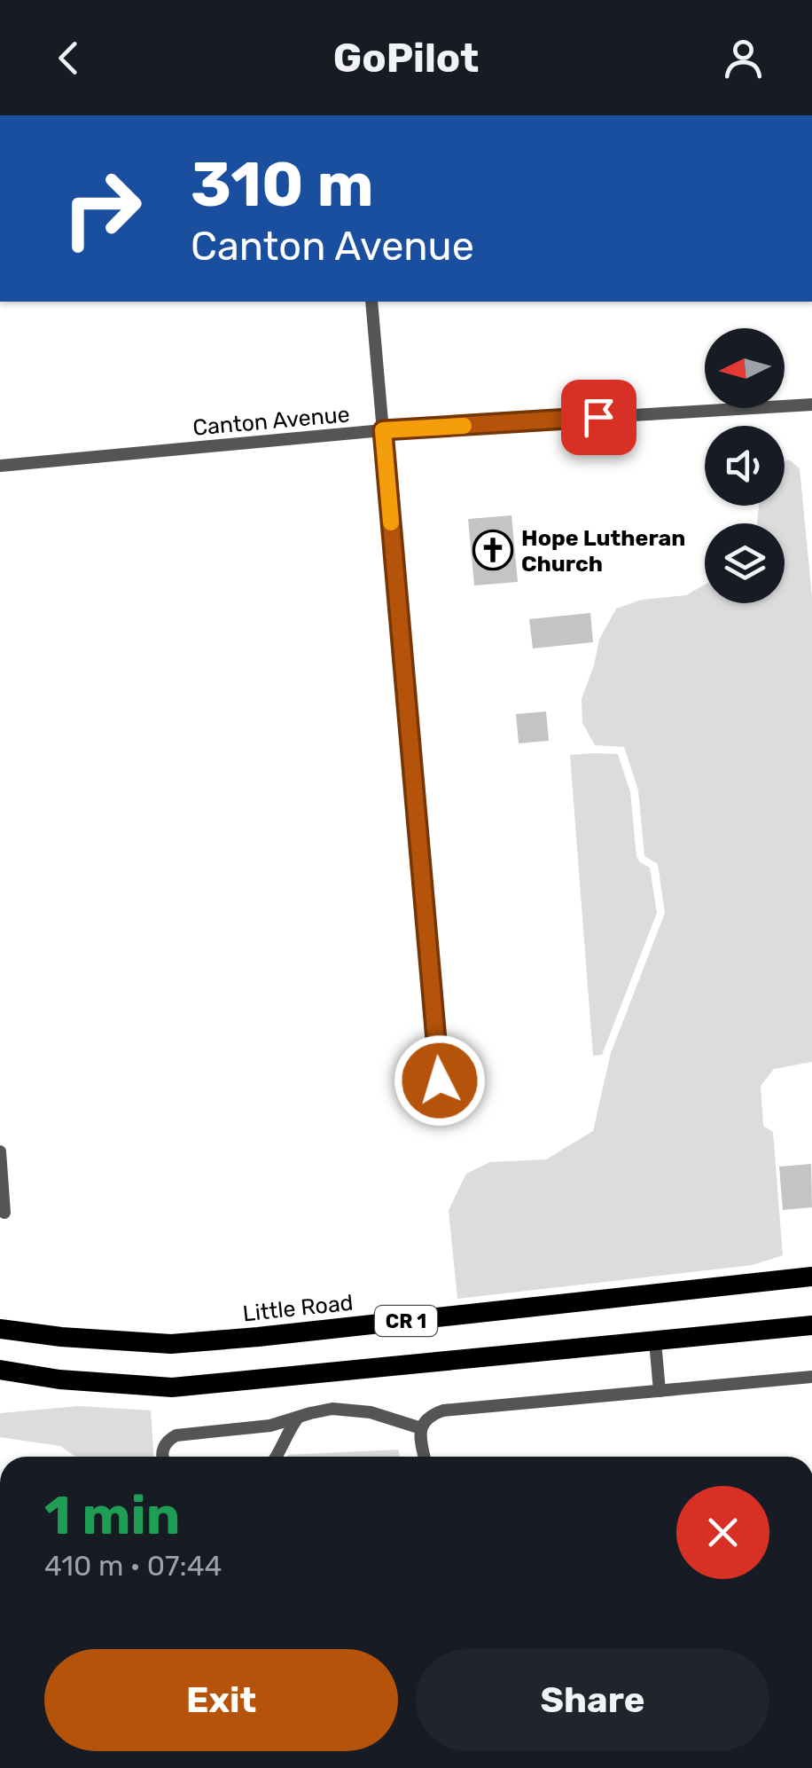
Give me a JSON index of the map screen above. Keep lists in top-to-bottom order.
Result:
{
  "streets": {
    "main road": ["Little Road", "CR 1"],
    "street": ["Canton Avenue"]
  },
  "places": {
    "church": ["Hope Lutheran Church"]
  },
  "north": "left",
  "page": {
    "header": "GoPilot",
    "turn": ["310 m", "Canton Avenue"],
    "heading": ["1 min", "410 m · 07:44"],
    "buttons": ["Exit", "Share"]
  }
}
